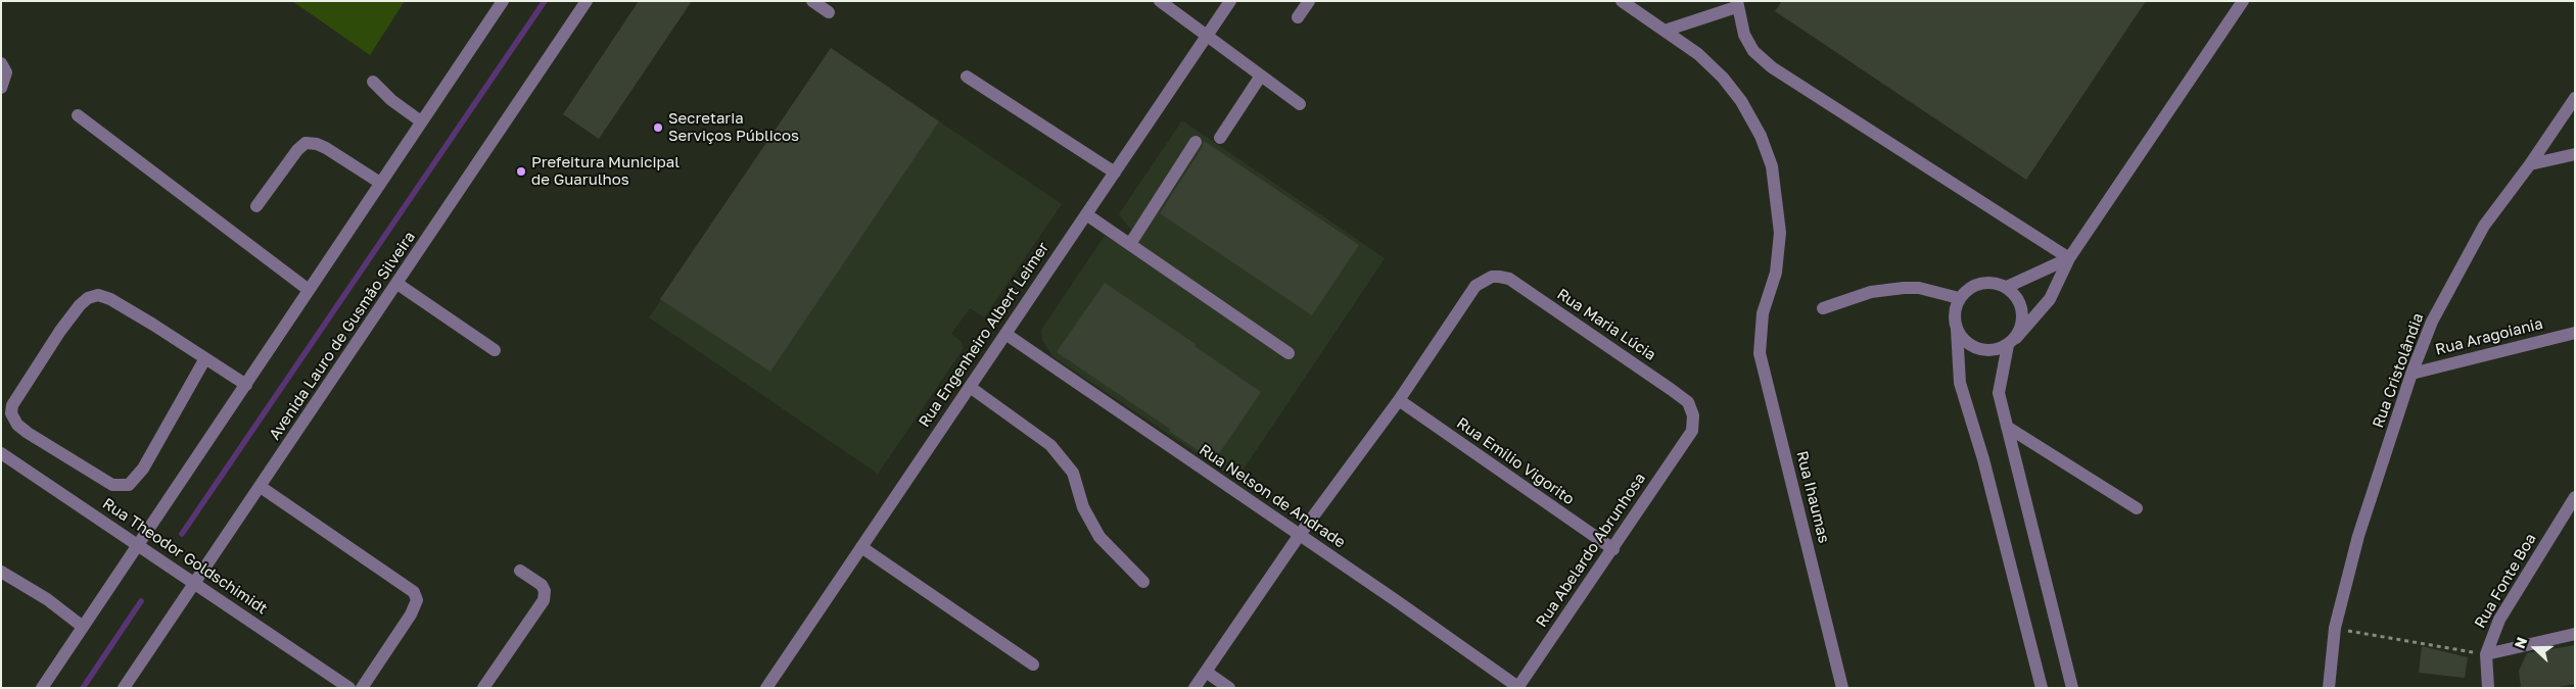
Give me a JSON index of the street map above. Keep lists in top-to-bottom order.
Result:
{
  "streets": {
    "street": [
      "Rua Maria Lúcia",
      "Rua Engenheiro Albert Leimer",
      "Avenida Lauro de Gusmão Silveira",
      "Rua Aragoiania",
      "Rua Cristolândia",
      "Rua Emilio Vigorito",
      "Rua Nelson de Andrade",
      "Rua Ihaumas",
      "Rua Abelardo Abrunhosa",
      "Rua Theodor Goldschimidt",
      "Rua Fonte Boa"
    ]
  },
  "crossings": [
    ["Rua Maria Lúcia", "Rua Emilio Vigorito"],
    ["Rua Maria Lúcia", "Rua Abelardo Abrunhosa"],
    ["Rua Engenheiro Albert Leimer", "Rua Nelson de Andrade"],
    ["Avenida Lauro de Gusmão Silveira", "Rua Theodor Goldschimidt"],
    ["Rua Aragoiania", "Rua Cristolândia"],
    ["Rua Emilio Vigorito", "Rua Abelardo Abrunhosa"],
    ["Rua Nelson de Andrade", "Rua Abelardo Abrunhosa"]
  ],
  "places": ["Secretaria Serviços Públicos", "Prefeitura Municipal de Guarulhos"],
  "north": "left"
}
